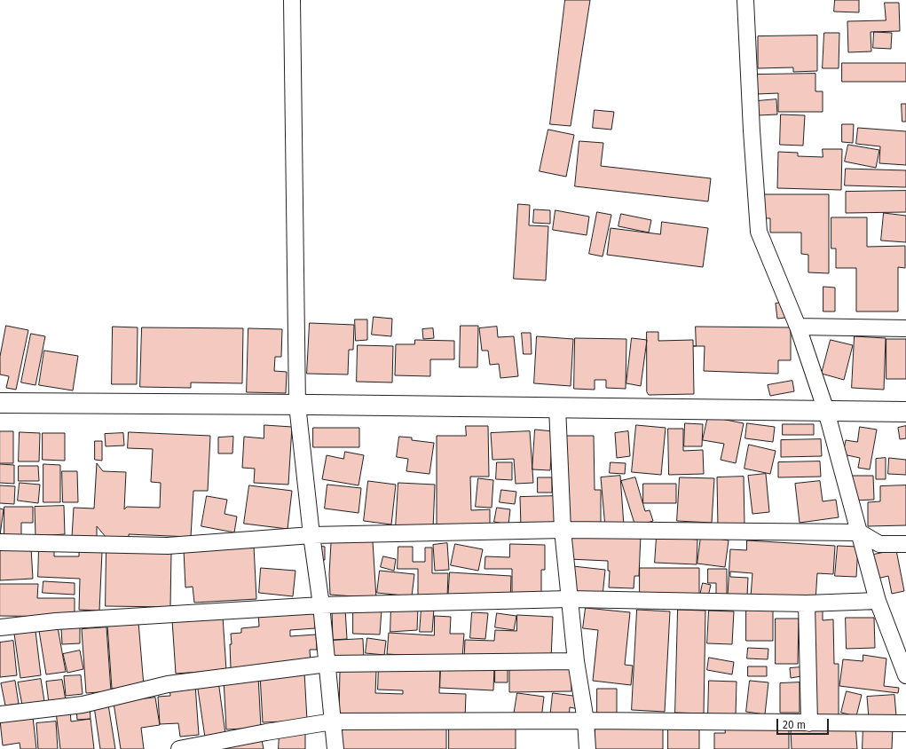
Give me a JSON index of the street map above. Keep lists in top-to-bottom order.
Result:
{
  "scale_bar": "20 m"
}
